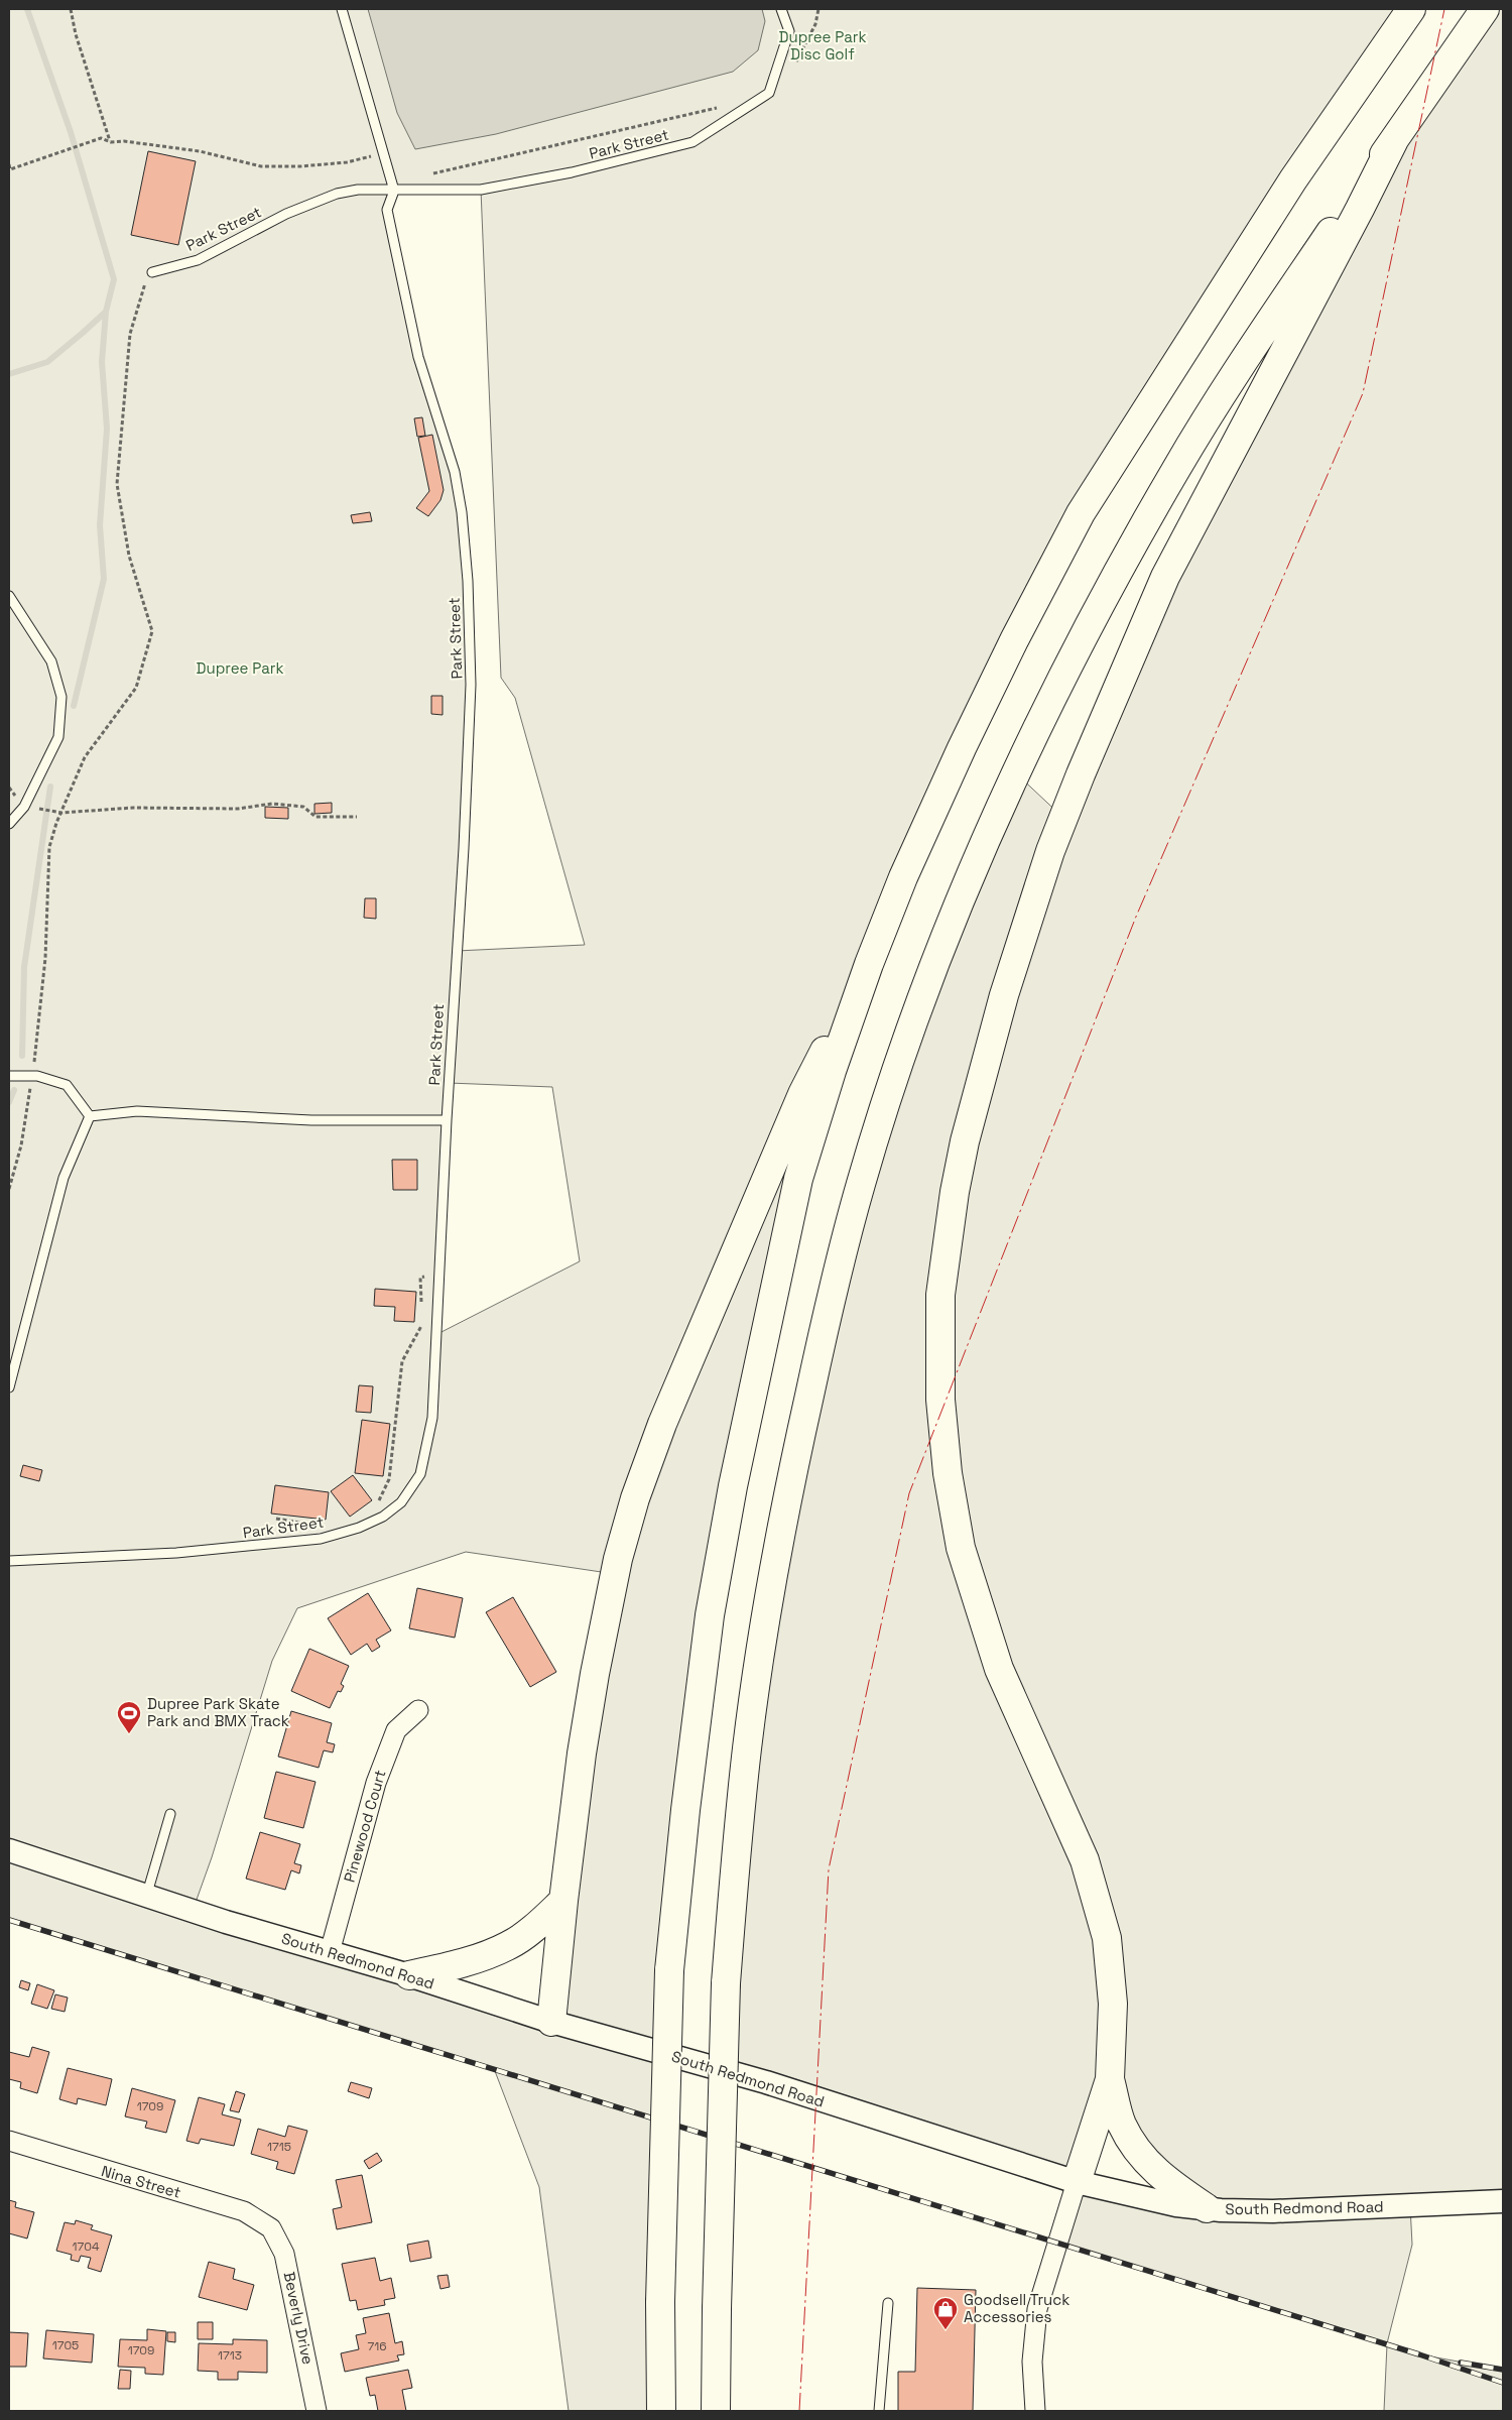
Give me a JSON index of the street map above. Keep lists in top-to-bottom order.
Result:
{
  "streets": {
    "street": [
      "Pinewood Court",
      "South Redmond Road",
      "Nina Street",
      "Beverly Drive"
    ],
    "lane": ["Park Street"]
  },
  "crossings": [
    ["Pinewood Court", "South Redmond Road"],
    ["Nina Street", "Beverly Drive"]
  ],
  "parks": ["Dupree Park Disc Golf", "Dupree Park"],
  "places": {
    "sports": ["Dupree Park Skate Park and BMX Track"],
    "shop": ["Goodsell Truck Accessories"]
  },
  "house_numbers": [
    "1709",
    "1715",
    "1704",
    "1705",
    "716",
    "1709",
    "1713"
  ]
}
